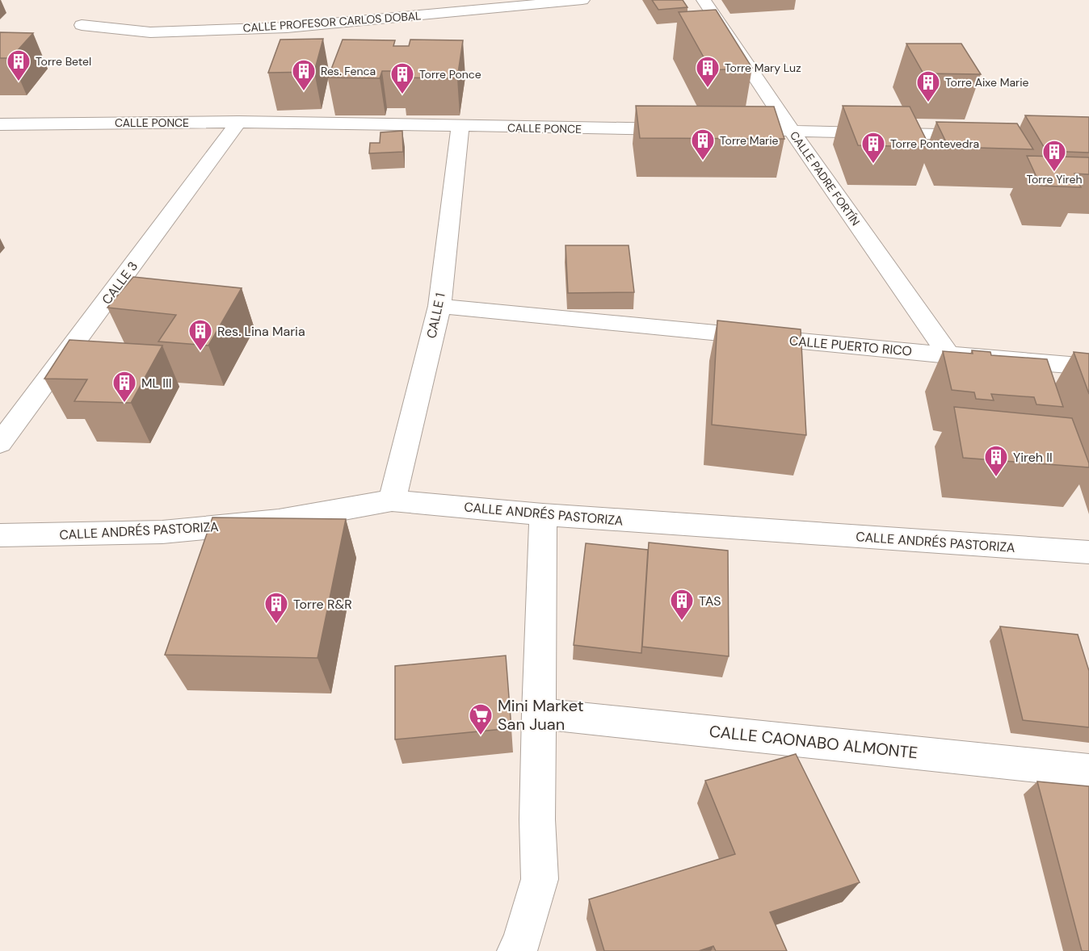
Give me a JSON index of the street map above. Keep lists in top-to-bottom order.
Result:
{
  "streets": {
    "street": [
      "CALLE PROFESOR CARLOS DOBAL",
      "CALLE PONCE",
      "CALLE PADRE FORTÍN",
      "CALLE 3",
      "CALLE 1",
      "CALLE PUERTO RICO",
      "CALLE ANDRÉS PASTORIZA",
      "CALLE CAONABO ALMONTE"
    ]
  },
  "crossings": [
    ["CALLE PONCE", "CALLE 3"],
    ["CALLE PONCE", "CALLE 1"],
    ["CALLE PADRE FORTÍN", "CALLE PUERTO RICO"],
    ["CALLE 1", "CALLE PUERTO RICO"],
    ["CALLE 1", "CALLE ANDRÉS PASTORIZA"]
  ],
  "places": {
    "building": [
      "Torre Betel",
      "Torre Mary Luz",
      "Res. Fenca",
      "Torre Ponce",
      "Torre Aixe Marie",
      "Torre Marie",
      "Torre Pontevedra",
      "Torre Yireh",
      "Res. Lina Maria",
      "ML III",
      "Yireh II",
      "TAS",
      "Torre R&R"
    ],
    "supermarket": ["Mini Market San Juan"]
  }
}
